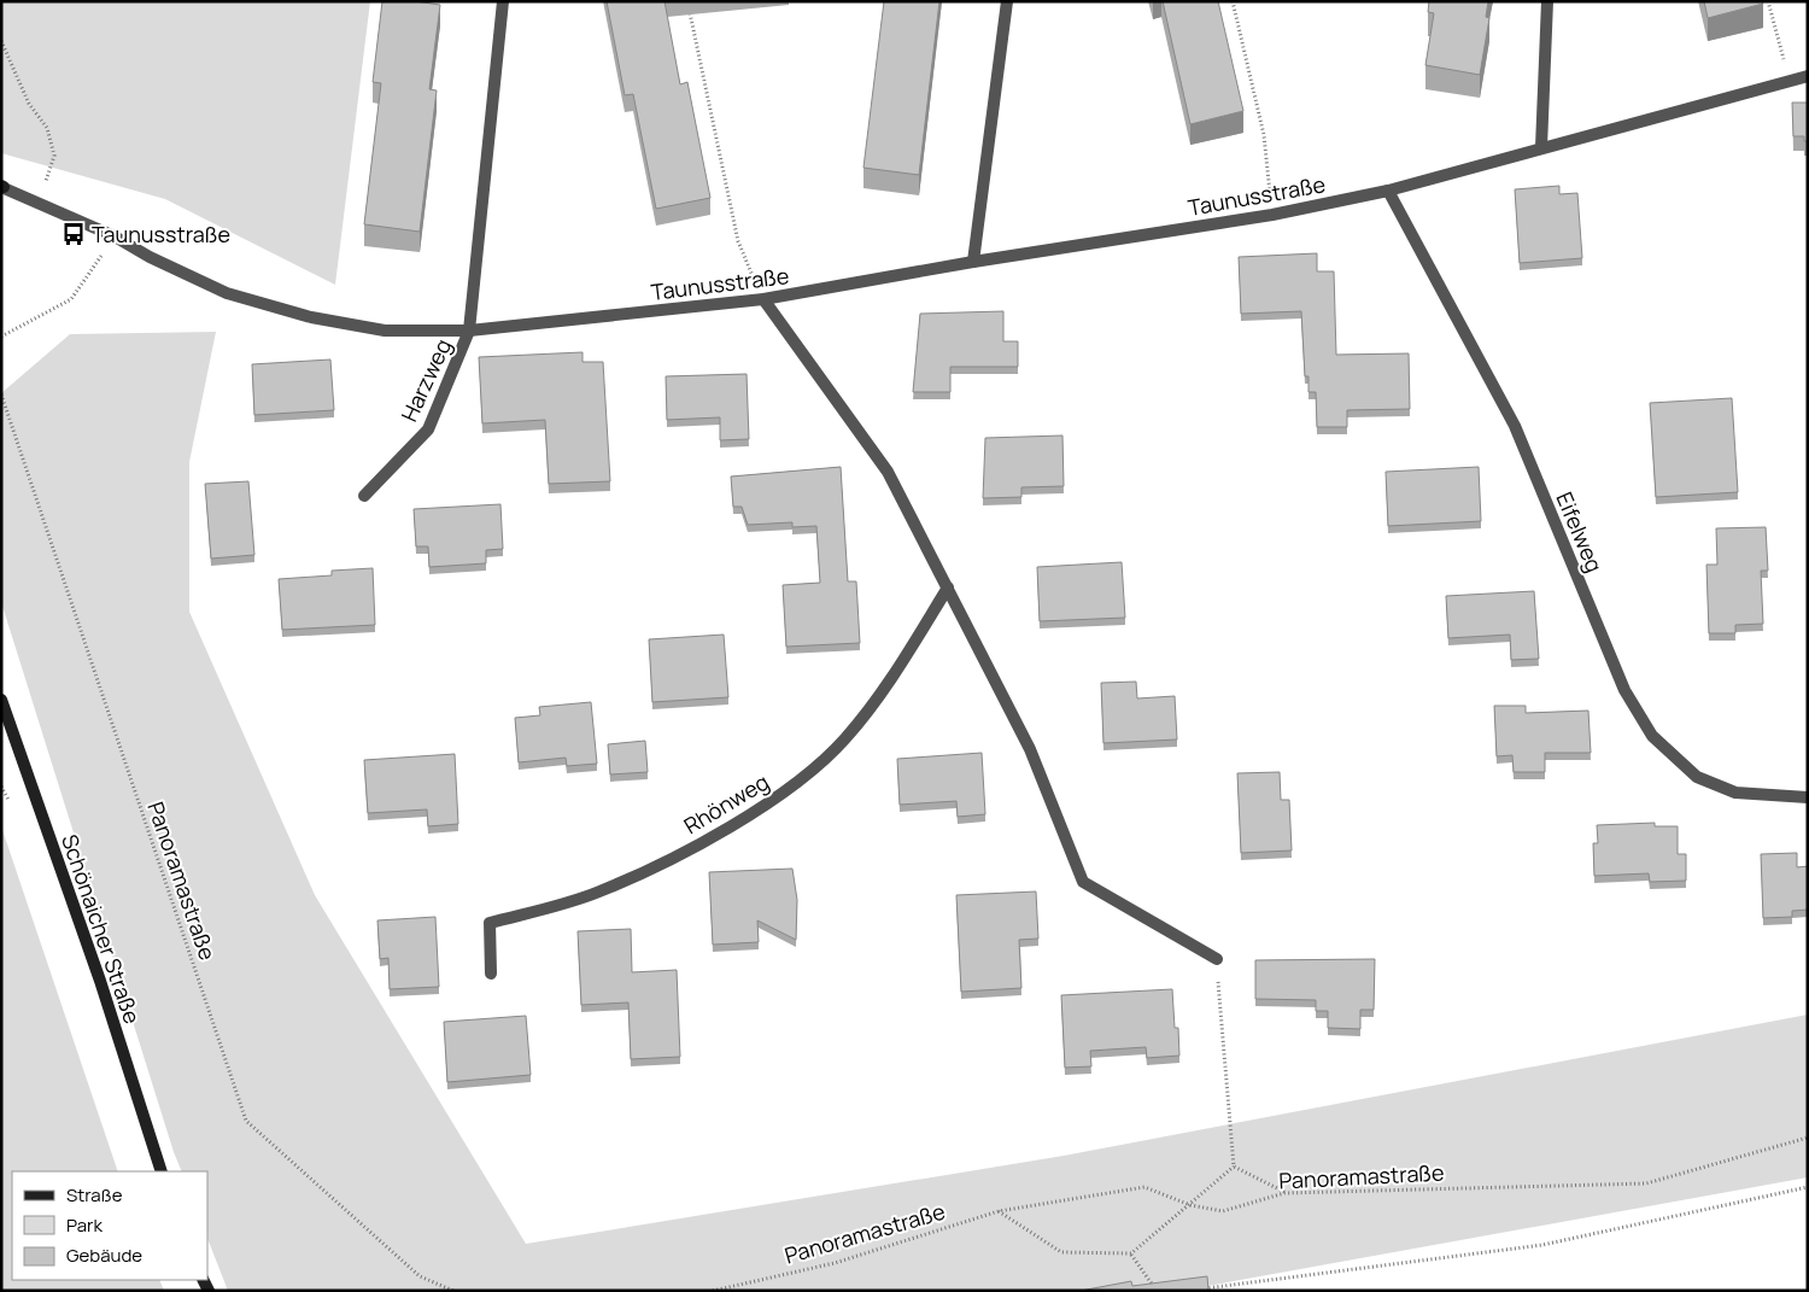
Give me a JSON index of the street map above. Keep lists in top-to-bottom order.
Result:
{
  "streets": {
    "main road": ["Schönaicher Straße"],
    "street": [
      "Taunusstraße",
      "Harzweg",
      "Eifelweg",
      "Rhönweg"
    ],
    "path": ["Panoramastraße"]
  },
  "crossings": [
    ["Taunusstraße", "Harzweg"],
    ["Taunusstraße", "Eifelweg"]
  ],
  "places": {
    "bus stop": ["Taunusstraße"]
  },
  "legend": ["Straße", "Park", "Gebäude"]
}
